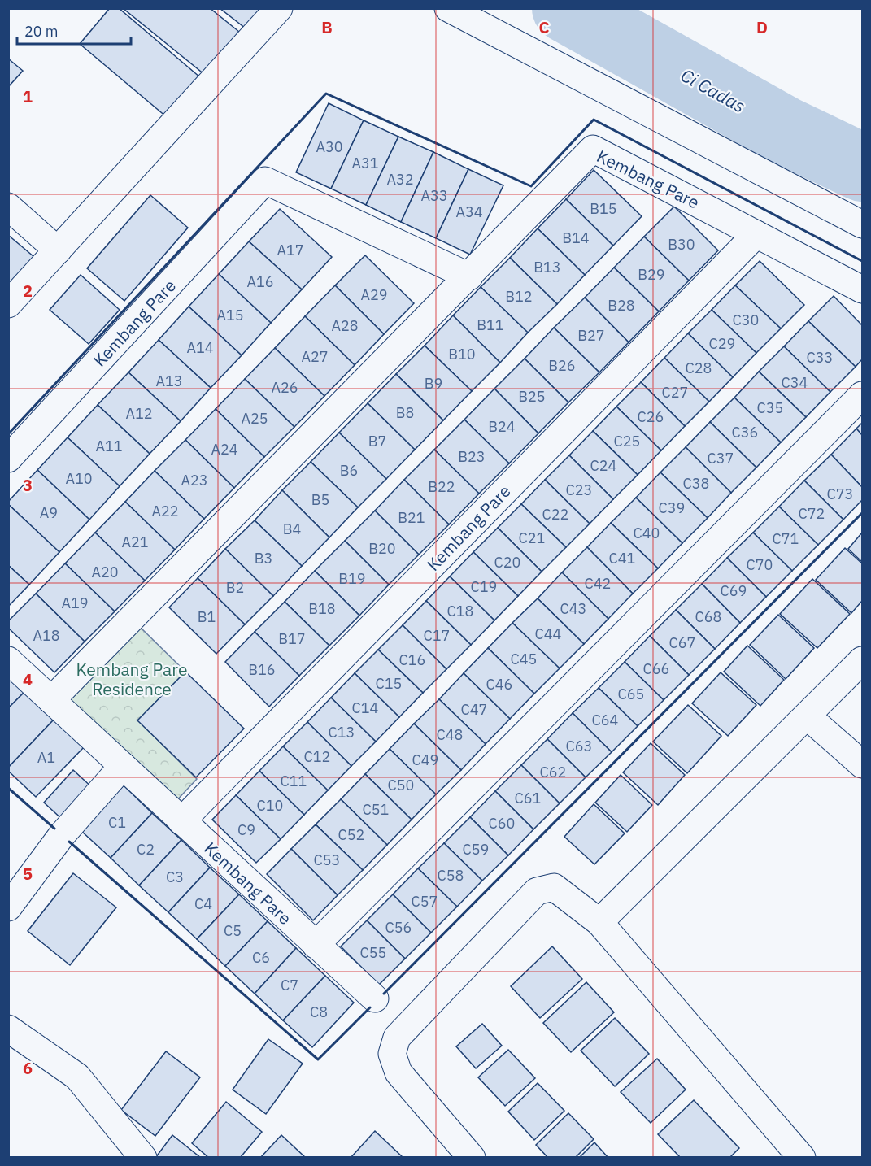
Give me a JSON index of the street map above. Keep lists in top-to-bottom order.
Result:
{
  "streets": {
    "street": ["Kembang Pare"]
  },
  "water": ["Ci Cadas"],
  "parks": ["Kembang Pare Residence"],
  "house_numbers": [
    "A30",
    "A31",
    "A32",
    "A33",
    "B15",
    "A34",
    "B14",
    "B30",
    "A17",
    "B13",
    "B29",
    "A16",
    "A29",
    "B12",
    "B28",
    "A15",
    "C30",
    "B11",
    "A28",
    "B27",
    "C29",
    "A14",
    "B10",
    "A27",
    "C33",
    "B26",
    "C28",
    "A13",
    "C34",
    "B9",
    "A26",
    "C27",
    "B25",
    "C35",
    "B8",
    "A12",
    "C26",
    "A25",
    "B24",
    "C36",
    "B7",
    "C25",
    "A11",
    "A24",
    "B23",
    "C37",
    "C24",
    "B6",
    "A10",
    "A23",
    "C38",
    "B22",
    "C23",
    "C73",
    "B5",
    "C39",
    "A22",
    "A9",
    "C72",
    "C22",
    "B21",
    "B4",
    "C40",
    "C21",
    "C71",
    "A21",
    "B20",
    "B3",
    "C41",
    "C20",
    "C70",
    "A20",
    "B19",
    "C42",
    "C19",
    "B2",
    "C69",
    "A19",
    "B18",
    "C43",
    "C18",
    "B1",
    "C68",
    "C44",
    "A18",
    "C17",
    "B17",
    "C67",
    "C45",
    "C16",
    "C66",
    "B16",
    "C15",
    "C46",
    "C65",
    "C14",
    "C47",
    "C64",
    "C13",
    "C48",
    "C63",
    "C12",
    "A1",
    "C49",
    "C62",
    "C11",
    "C50",
    "C61",
    "C10",
    "C51",
    "C1",
    "C60",
    "C9",
    "C52",
    "C2",
    "C59",
    "C53",
    "C58",
    "C3",
    "C57",
    "C4",
    "C56",
    "C5",
    "C55",
    "C6",
    "C7",
    "C8"
  ],
  "scale_bar": "20 m",
  "grid": {
    "columns": ["B", "C", "D"],
    "rows": [
      "1",
      "2",
      "3",
      "4",
      "5",
      "6"
    ]
  }
}
